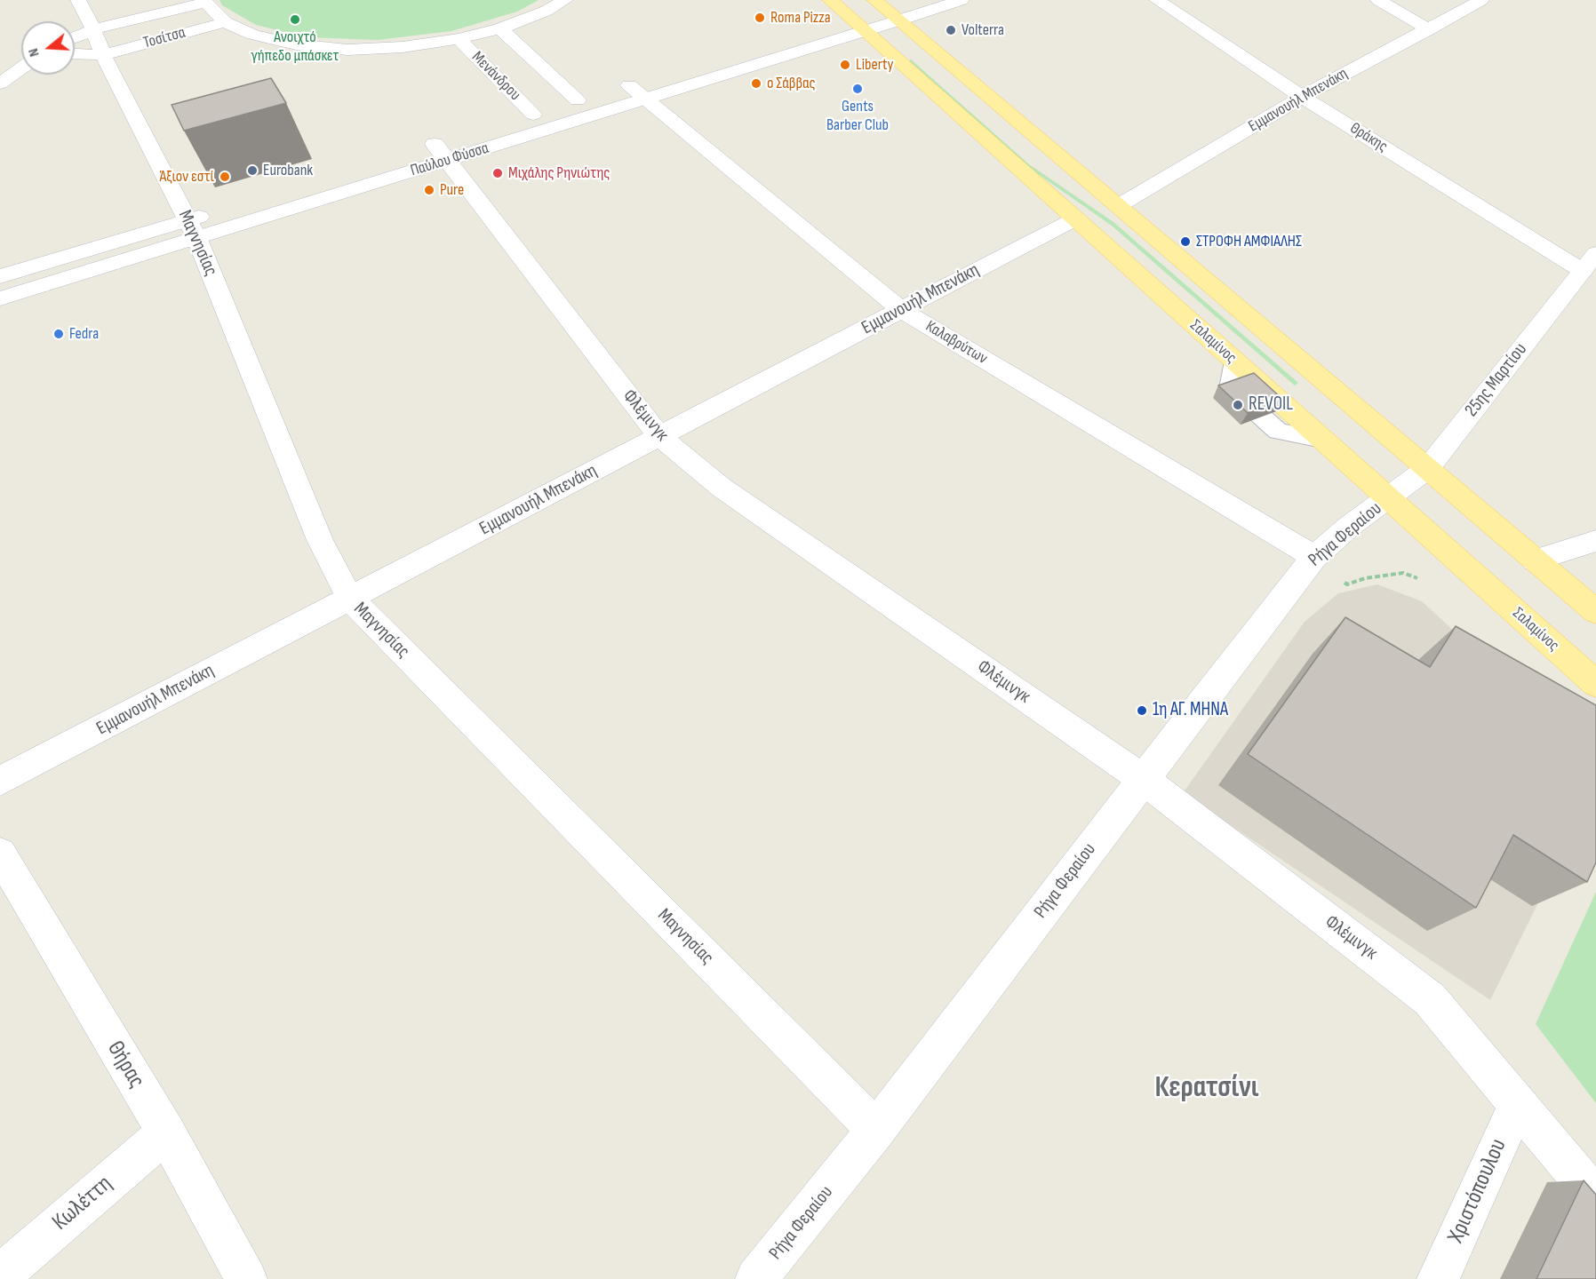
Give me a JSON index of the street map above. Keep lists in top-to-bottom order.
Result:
{
  "streets": {
    "main road": ["Σαλαμίνος"],
    "street": [
      "Τοσίτσα",
      "Μενάνδρου",
      "Εμμανουήλ Μπενάκη",
      "Θράκης",
      "Παύλου Φύσσα",
      "Μαγνησίας",
      "Καλαβρύτων",
      "25ης Μαρτίου",
      "Φλέμινγκ",
      "Ρήγα Φεραίου",
      "Θήρας",
      "Χριστόπουλου",
      "Κωλέττη"
    ]
  },
  "crossings": [
    ["Τοσίτσα", "Μαγνησίας"],
    ["Μενάνδρου", "Παύλου Φύσσα"],
    ["Μενάνδρου", "Καλαβρύτων"],
    ["Εμμανουήλ Μπενάκη", "Θράκης"],
    ["Εμμανουήλ Μπενάκη", "Μαγνησίας"],
    ["Εμμανουήλ Μπενάκη", "Σαλαμίνος"],
    ["Εμμανουήλ Μπενάκη", "Καλαβρύτων"],
    ["Εμμανουήλ Μπενάκη", "Φλέμινγκ"],
    ["Θράκης", "25ης Μαρτίου"],
    ["Παύλου Φύσσα", "Μαγνησίας"],
    ["Παύλου Φύσσα", "Σαλαμίνος"],
    ["Παύλου Φύσσα", "Καλαβρύτων"],
    ["Παύλου Φύσσα", "Φλέμινγκ"],
    ["Μαγνησίας", "Ρήγα Φεραίου"],
    ["Σαλαμίνος", "25ης Μαρτίου"],
    ["Σαλαμίνος", "Ρήγα Φεραίου"],
    ["Καλαβρύτων", "Ρήγα Φεραίου"],
    ["25ης Μαρτίου", "Ρήγα Φεραίου"],
    ["Φλέμινγκ", "Ρήγα Φεραίου"],
    ["Φλέμινγκ", "Χριστόπουλου"],
    ["Θήρας", "Κωλέττη"]
  ],
  "districts": ["Κερατσίνι"],
  "places": [
    "Roma Pizza",
    "Ανοιχτό γήπεδο μπάσκετ",
    "Volterra",
    "Liberty",
    "ο Σάββας",
    "Gents Barber Club",
    "Eurobank",
    "Μιχάλης Ρηνιώτης",
    "Άξιον εστί",
    "Pure",
    "ΣΤΡΟΦΗ ΑΜΦΙΑΛΗΣ",
    "Fedra",
    "REVOIL",
    "1η ΑΓ. ΜΗΝΑ"
  ],
  "north": "left"
}
